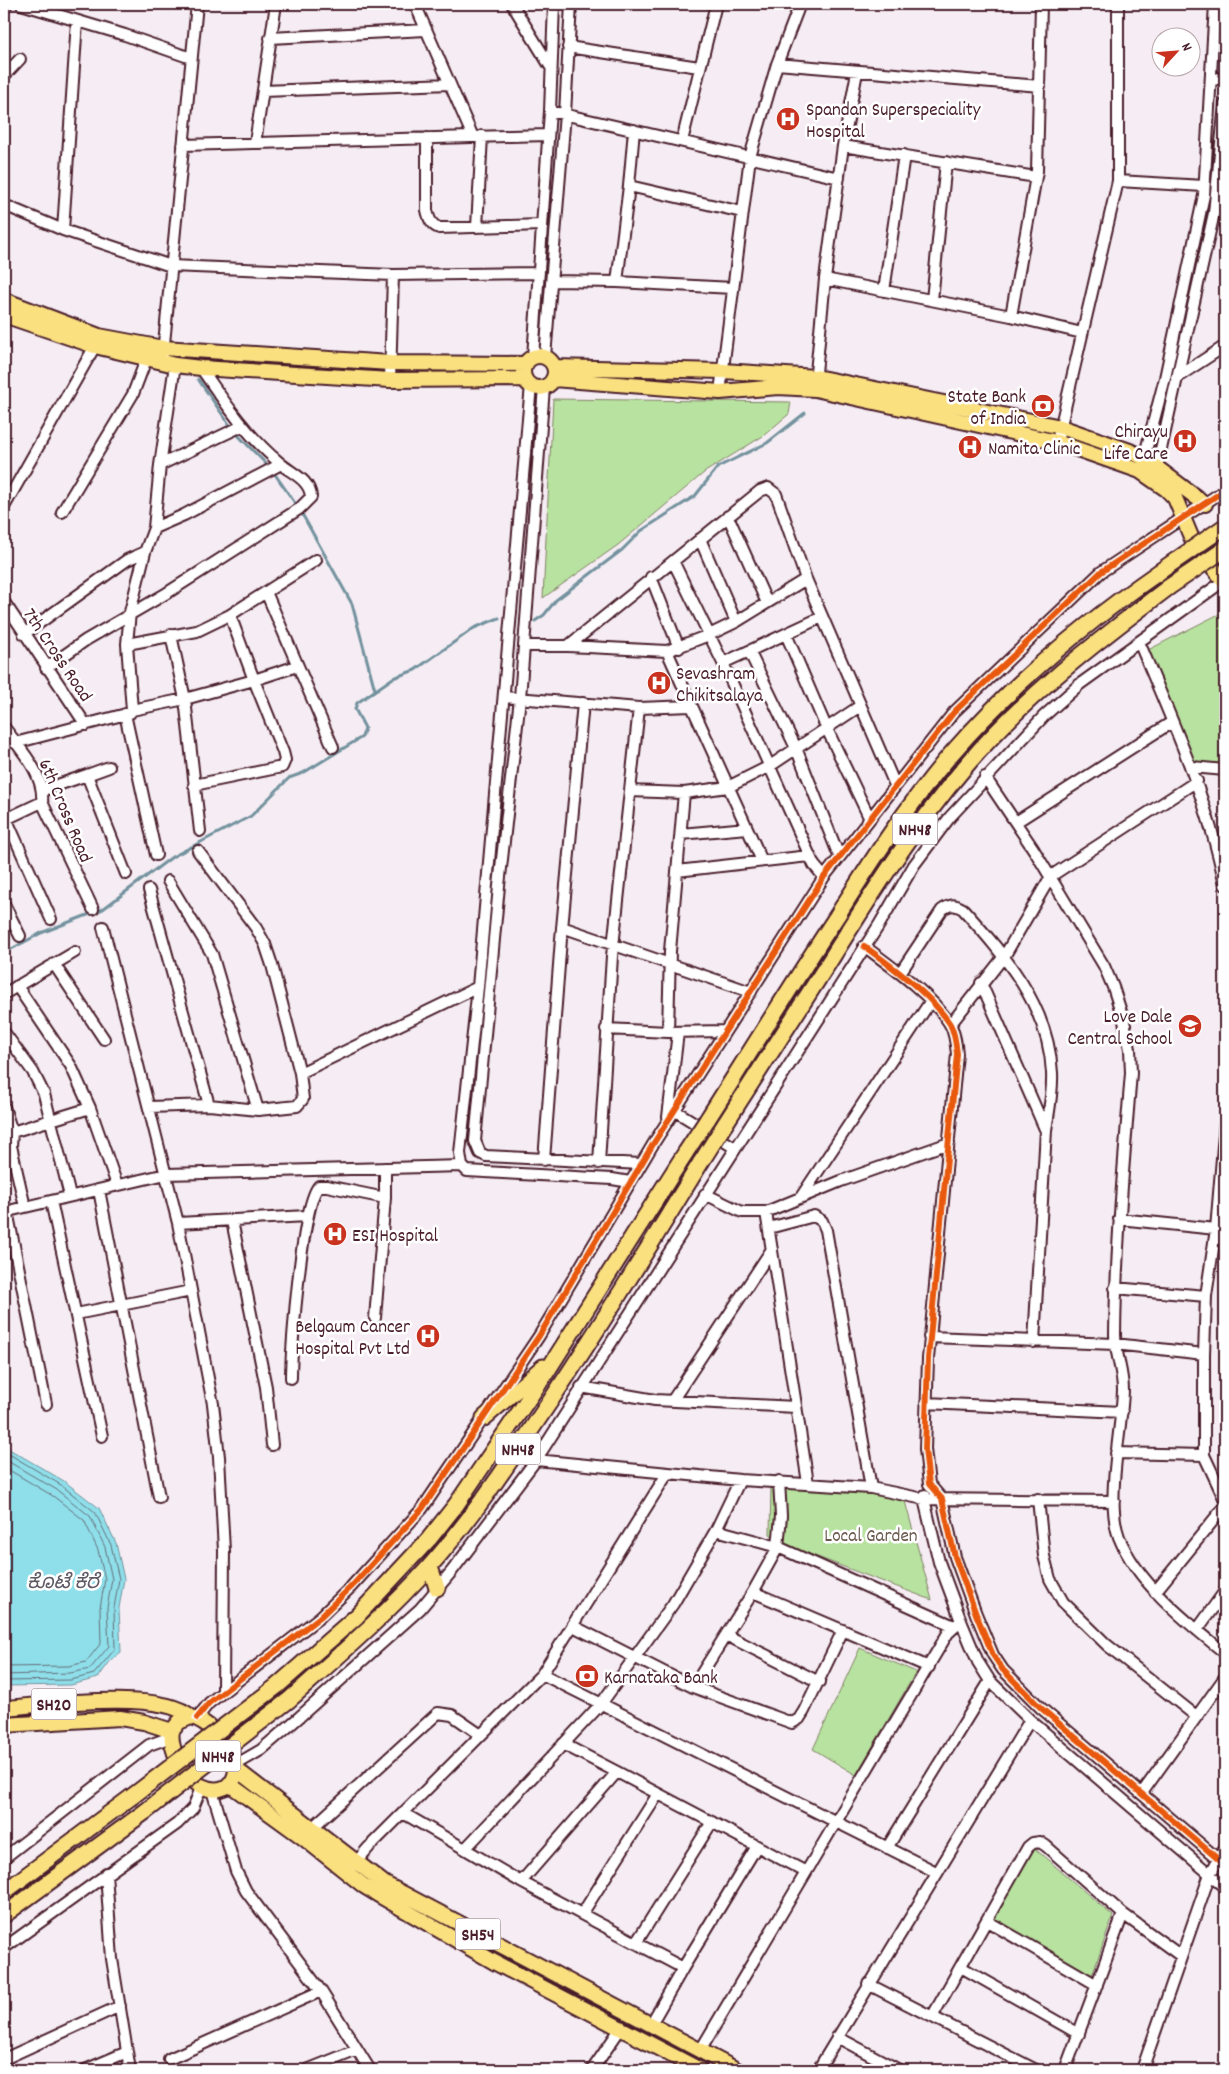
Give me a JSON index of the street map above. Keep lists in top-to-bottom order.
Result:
{
  "streets": {
    "highway": ["NH48"],
    "main road": ["SH20", "SH54"],
    "street": ["7th Cross Road", "6th Cross Road"]
  },
  "crossings": [
    ["SH20", "SH54"]
  ],
  "water": ["ಕೊಟೆ ಕೆರೆ"],
  "parks": ["Local Garden"],
  "places": {
    "hospital": [
      "Spandan Superspeciality Hospital",
      "Chirayu Life Care",
      "Namita Clinic",
      "Sevashram Chikitsalaya",
      "ESI Hospital",
      "Belgaum Cancer Hospital Pvt Ltd"
    ],
    "bank": ["State Bank of India", "Karnataka Bank"],
    "school or university": ["Love Dale Central School"]
  },
  "north": "top right"
}
